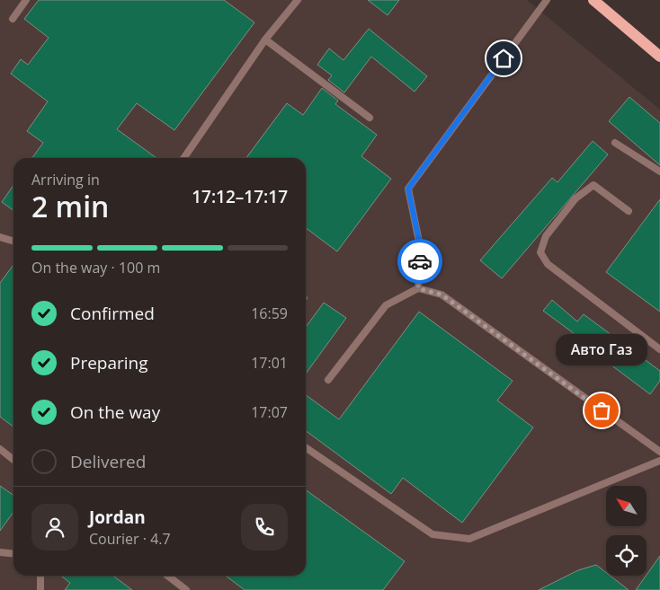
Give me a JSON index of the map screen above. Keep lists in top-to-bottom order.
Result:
{
  "places": ["Авто Газ"],
  "north": "top left",
  "page": {
    "heading": ["2 min", "Arriving in", "17:12–17:17"],
    "panel": ["Jordan", "Courier · 4.7"],
    "bar": "On the way · 100 m",
    "list": [
      ["Confirmed", "16:59"],
      ["Preparing", "17:01"],
      ["On the way", "17:07"],
      "Delivered"
    ],
    "bubble": "Авто Газ"
  }
}
